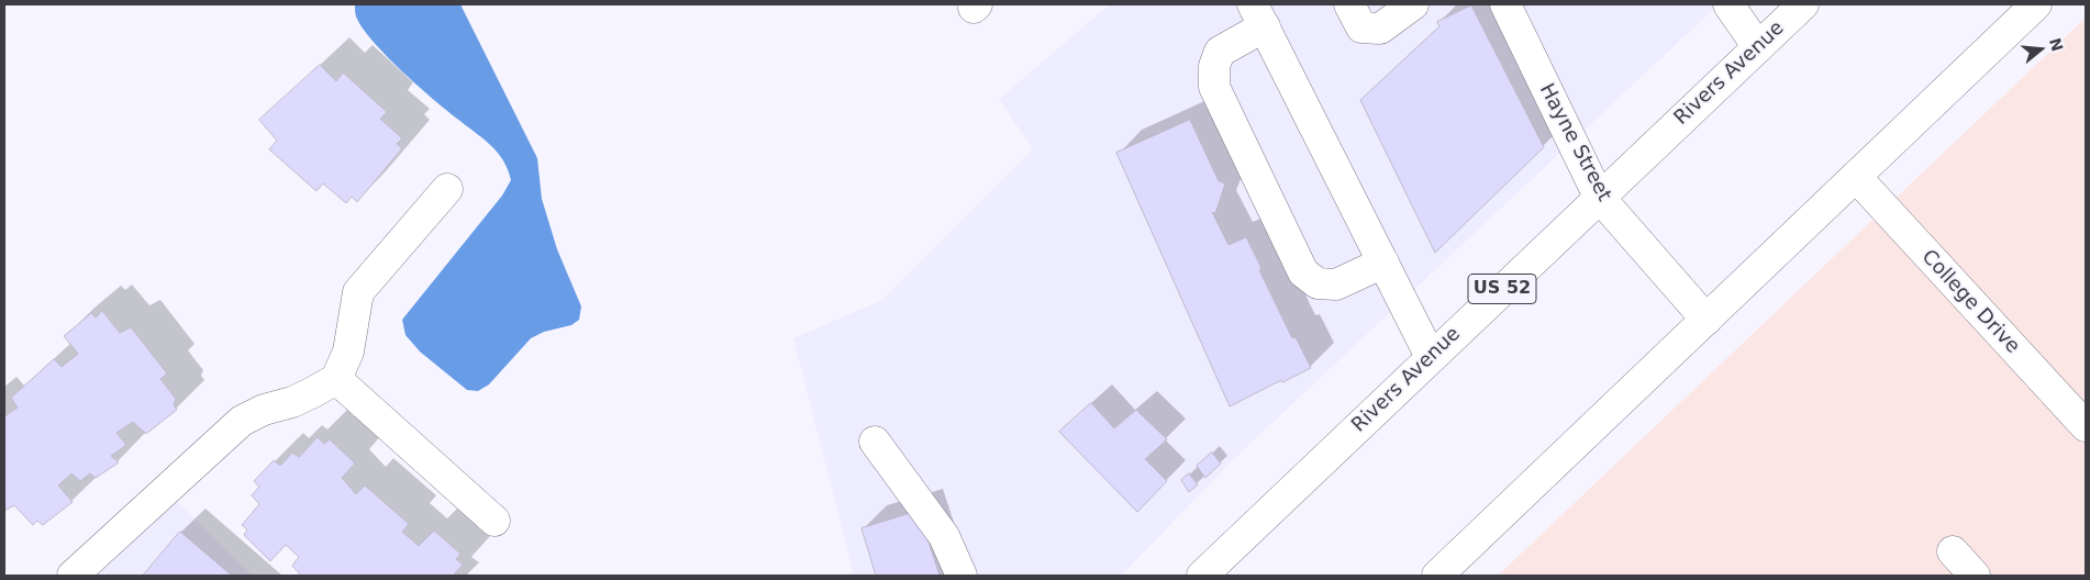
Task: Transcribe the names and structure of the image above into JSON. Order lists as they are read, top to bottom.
{
  "streets": {
    "main road": [
      "Rivers Avenue",
      "Hayne Street",
      "US 52",
      "College Drive"
    ]
  },
  "crossings": [
    ["Rivers Avenue", "Hayne Street"]
  ],
  "north": "right"
}
